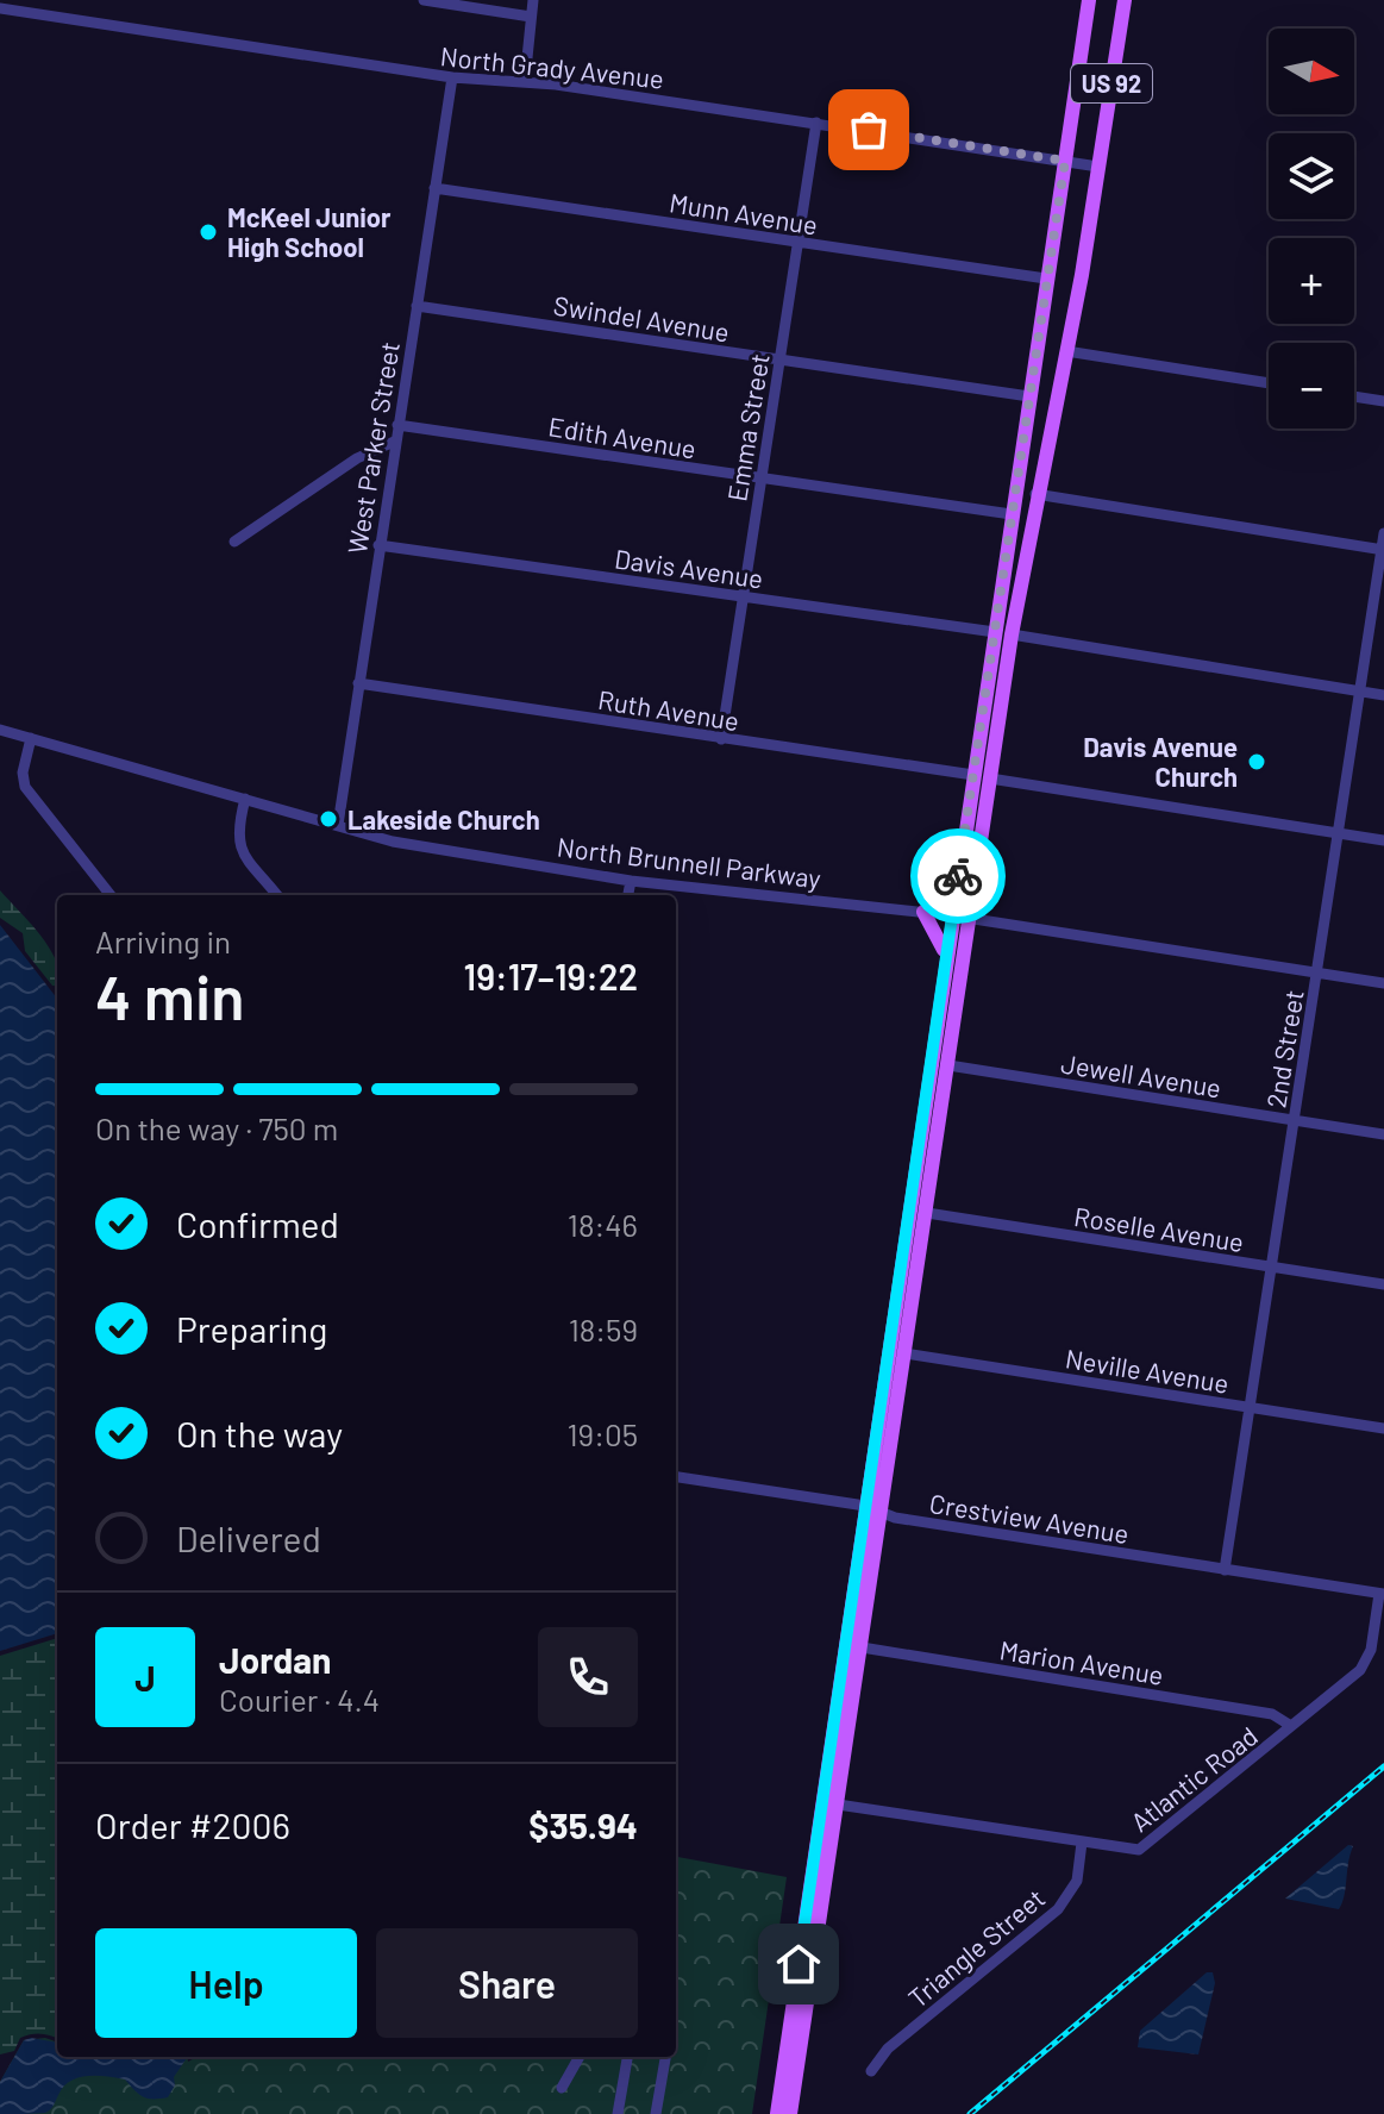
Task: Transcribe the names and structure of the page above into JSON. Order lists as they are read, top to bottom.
{
  "streets": {
    "main road": ["US 92"],
    "street": [
      "North Grady Avenue",
      "Munn Avenue",
      "Swindel Avenue",
      "Emma Street",
      "Edith Avenue",
      "West Parker Street",
      "Davis Avenue",
      "Ruth Avenue",
      "North Brunnell Parkway",
      "2nd Street",
      "Jewell Avenue",
      "Roselle Avenue",
      "Neville Avenue",
      "Crestview Avenue",
      "Marion Avenue",
      "Atlantic Road",
      "Triangle Street"
    ]
  },
  "crossings": [
    ["North Grady Avenue", "US 92"],
    ["North Grady Avenue", "Emma Street"],
    ["North Grady Avenue", "West Parker Street"],
    ["US 92", "Munn Avenue"],
    ["US 92", "Swindel Avenue"],
    ["US 92", "Edith Avenue"],
    ["US 92", "Davis Avenue"],
    ["US 92", "Ruth Avenue"],
    ["US 92", "North Brunnell Parkway"],
    ["US 92", "Jewell Avenue"],
    ["US 92", "Roselle Avenue"],
    ["US 92", "Neville Avenue"],
    ["US 92", "Crestview Avenue"],
    ["US 92", "Marion Avenue"],
    ["US 92", "Atlantic Road"],
    ["Munn Avenue", "Emma Street"],
    ["Munn Avenue", "West Parker Street"],
    ["Swindel Avenue", "Emma Street"],
    ["Swindel Avenue", "West Parker Street"],
    ["Emma Street", "Edith Avenue"],
    ["Emma Street", "Davis Avenue"],
    ["Emma Street", "Ruth Avenue"],
    ["Edith Avenue", "West Parker Street"],
    ["West Parker Street", "Davis Avenue"],
    ["West Parker Street", "Ruth Avenue"],
    ["West Parker Street", "North Brunnell Parkway"],
    ["North Brunnell Parkway", "2nd Street"],
    ["2nd Street", "Jewell Avenue"],
    ["2nd Street", "Roselle Avenue"],
    ["2nd Street", "Neville Avenue"],
    ["2nd Street", "Crestview Avenue"],
    ["Crestview Avenue", "Atlantic Road"],
    ["Marion Avenue", "Atlantic Road"],
    ["Atlantic Road", "Triangle Street"]
  ],
  "places": ["McKeel Junior High School", "Davis Avenue Church", "Lakeside Church"],
  "north": "right",
  "page": {
    "map_buttons": ["+", "−"],
    "heading": ["4 min", "Arriving in", "19:17–19:22"],
    "panel": [
      "Jordan",
      "Courier · 4.4",
      "Order #2006",
      "$35.94"
    ],
    "bar": "On the way · 750 m",
    "list": [
      ["Confirmed", "18:46"],
      ["Preparing", "18:59"],
      ["On the way", "19:05"],
      "Delivered"
    ],
    "round": "J",
    "buttons": ["Help", "Share"]
  }
}
